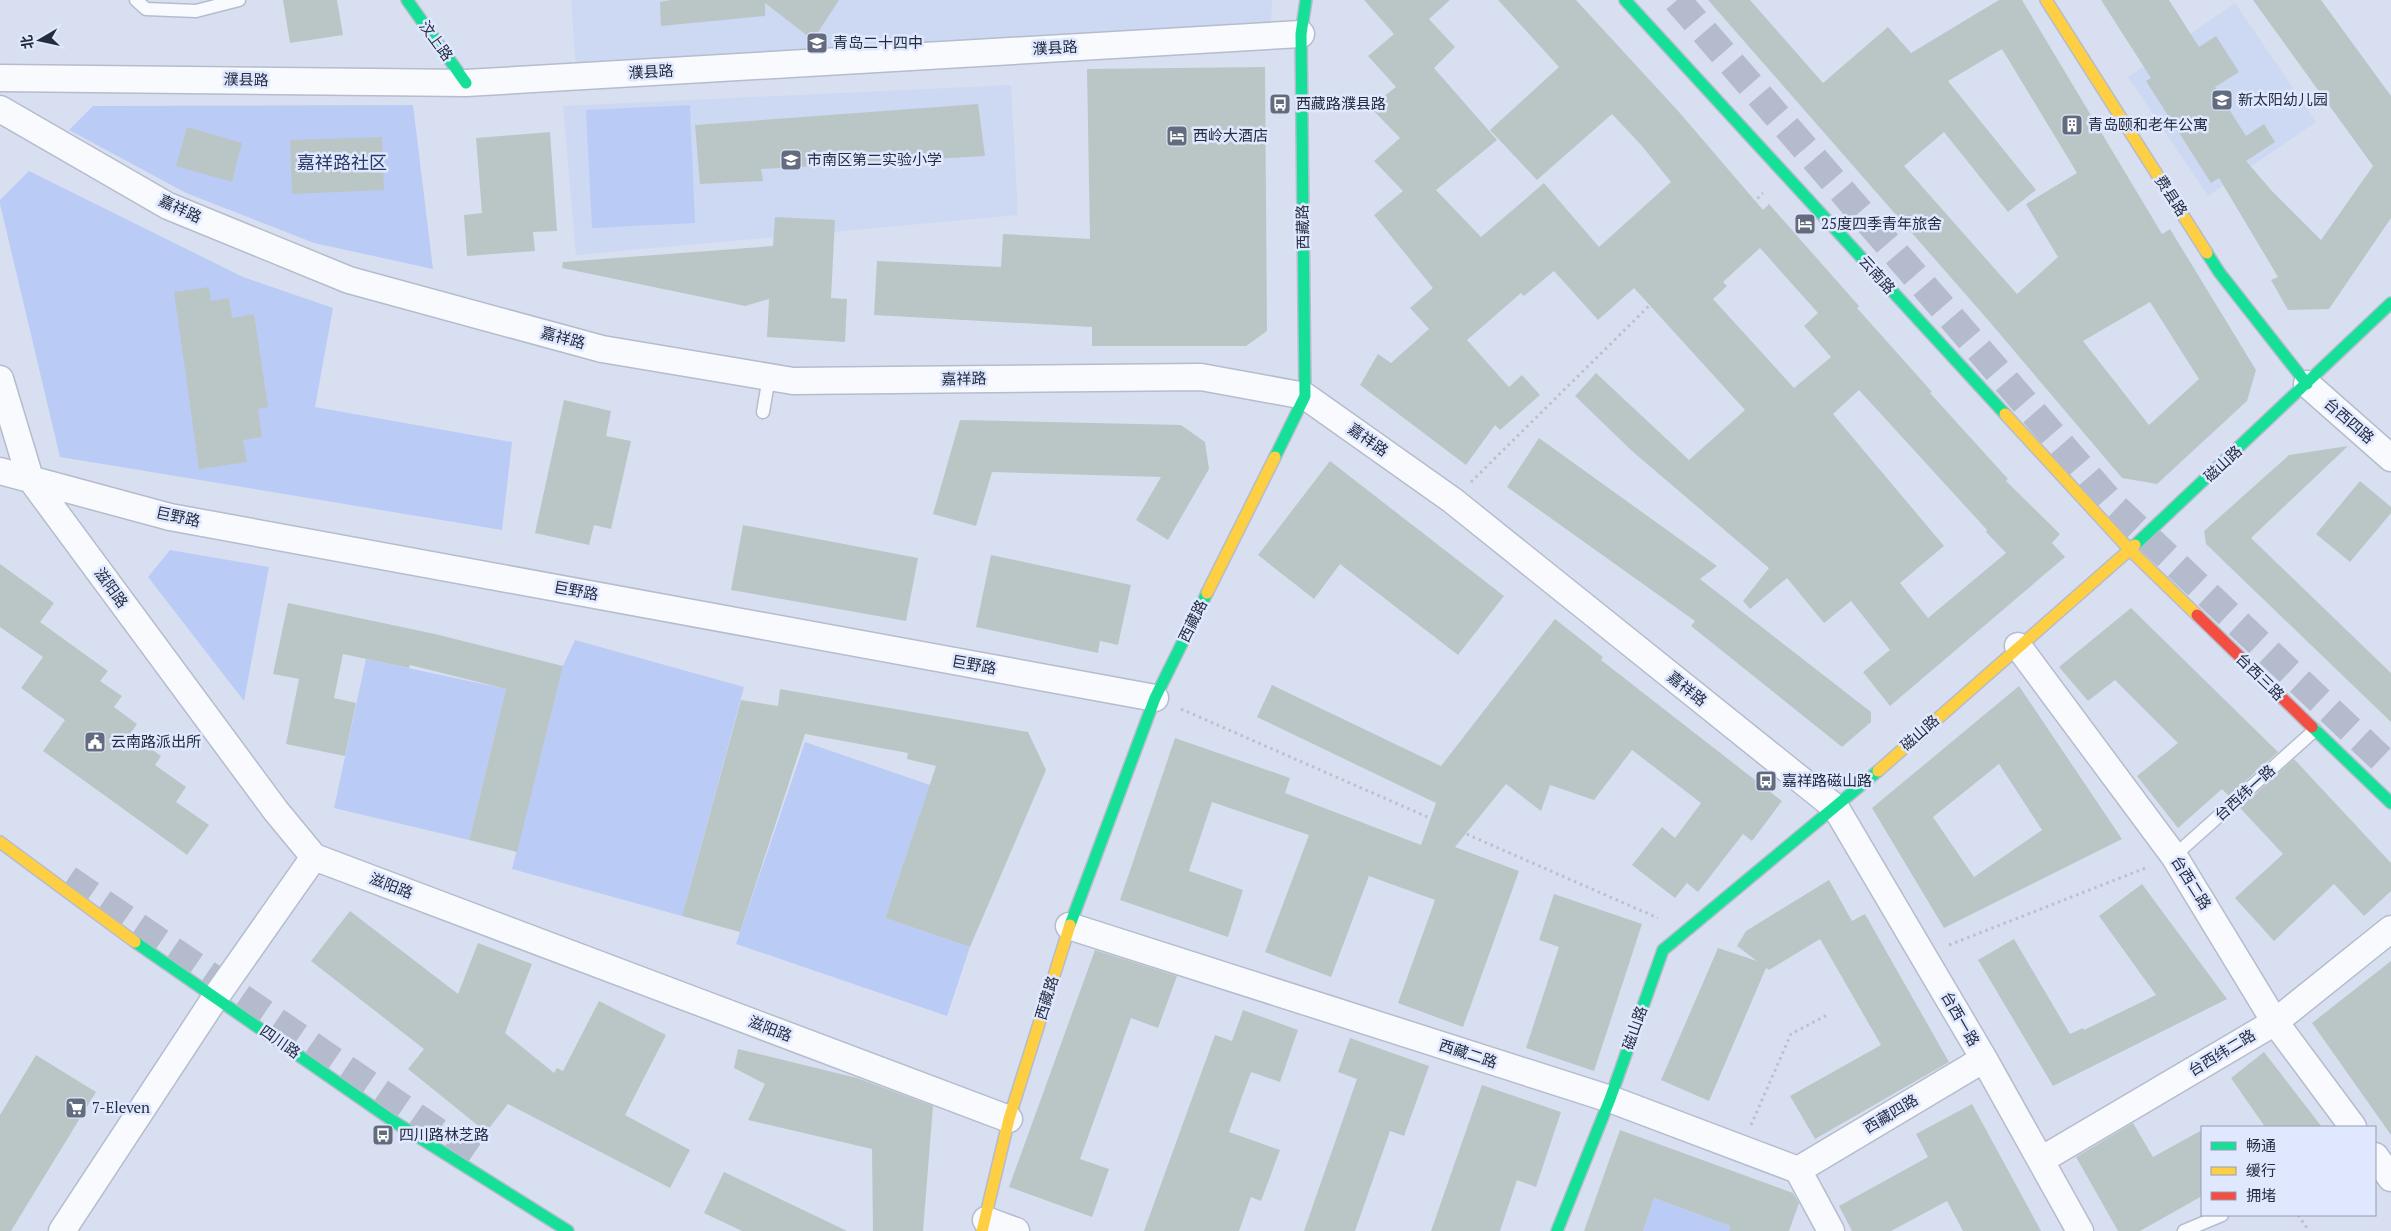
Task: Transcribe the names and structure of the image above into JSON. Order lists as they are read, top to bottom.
{
  "streets": {
    "street": [
      "汶上路",
      "濮县路",
      "费县路",
      "嘉祥路",
      "西藏路",
      "云南路",
      "台西四路",
      "磁山路",
      "巨野路",
      "滋阳路",
      "台西三路",
      "台西二路",
      "台西一路",
      "四川路",
      "台西纬二路",
      "西藏二路",
      "西藏四路"
    ],
    "lane": ["台西纬一路"]
  },
  "crossings": [
    ["汶上路", "濮县路"],
    ["濮县路", "西藏路"],
    ["费县路", "台西四路"],
    ["费县路", "磁山路"],
    ["嘉祥路", "西藏路"],
    ["嘉祥路", "磁山路"],
    ["嘉祥路", "台西一路"],
    ["西藏路", "巨野路"],
    ["西藏路", "滋阳路"],
    ["西藏路", "西藏二路"],
    ["云南路", "磁山路"],
    ["云南路", "台西三路"],
    ["台西四路", "磁山路"],
    ["磁山路", "台西三路"],
    ["磁山路", "台西二路"],
    ["磁山路", "台西一路"],
    ["磁山路", "西藏二路"],
    ["巨野路", "滋阳路"],
    ["台西三路", "台西纬一路"],
    ["台西纬一路", "台西二路"],
    ["台西二路", "台西纬二路"],
    ["台西一路", "台西纬二路"],
    ["台西一路", "西藏四路"],
    ["西藏二路", "西藏四路"]
  ],
  "districts": ["嘉祥路社区"],
  "places": {
    "school or university": ["青岛二十四中", "新太阳幼儿园", "市南区第二实验小学"],
    "bus stop": ["西藏路濮县路", "嘉祥路磁山路", "四川路林芝路"],
    "building": ["青岛颐和老年公寓"],
    "hotel": ["西岭大酒店", "25度四季青年旅舍"],
    "public building": ["云南路派出所"],
    "supermarket": ["7-Eleven"]
  },
  "legend": ["畅通", "缓行", "拥堵"],
  "north": "left"
}
